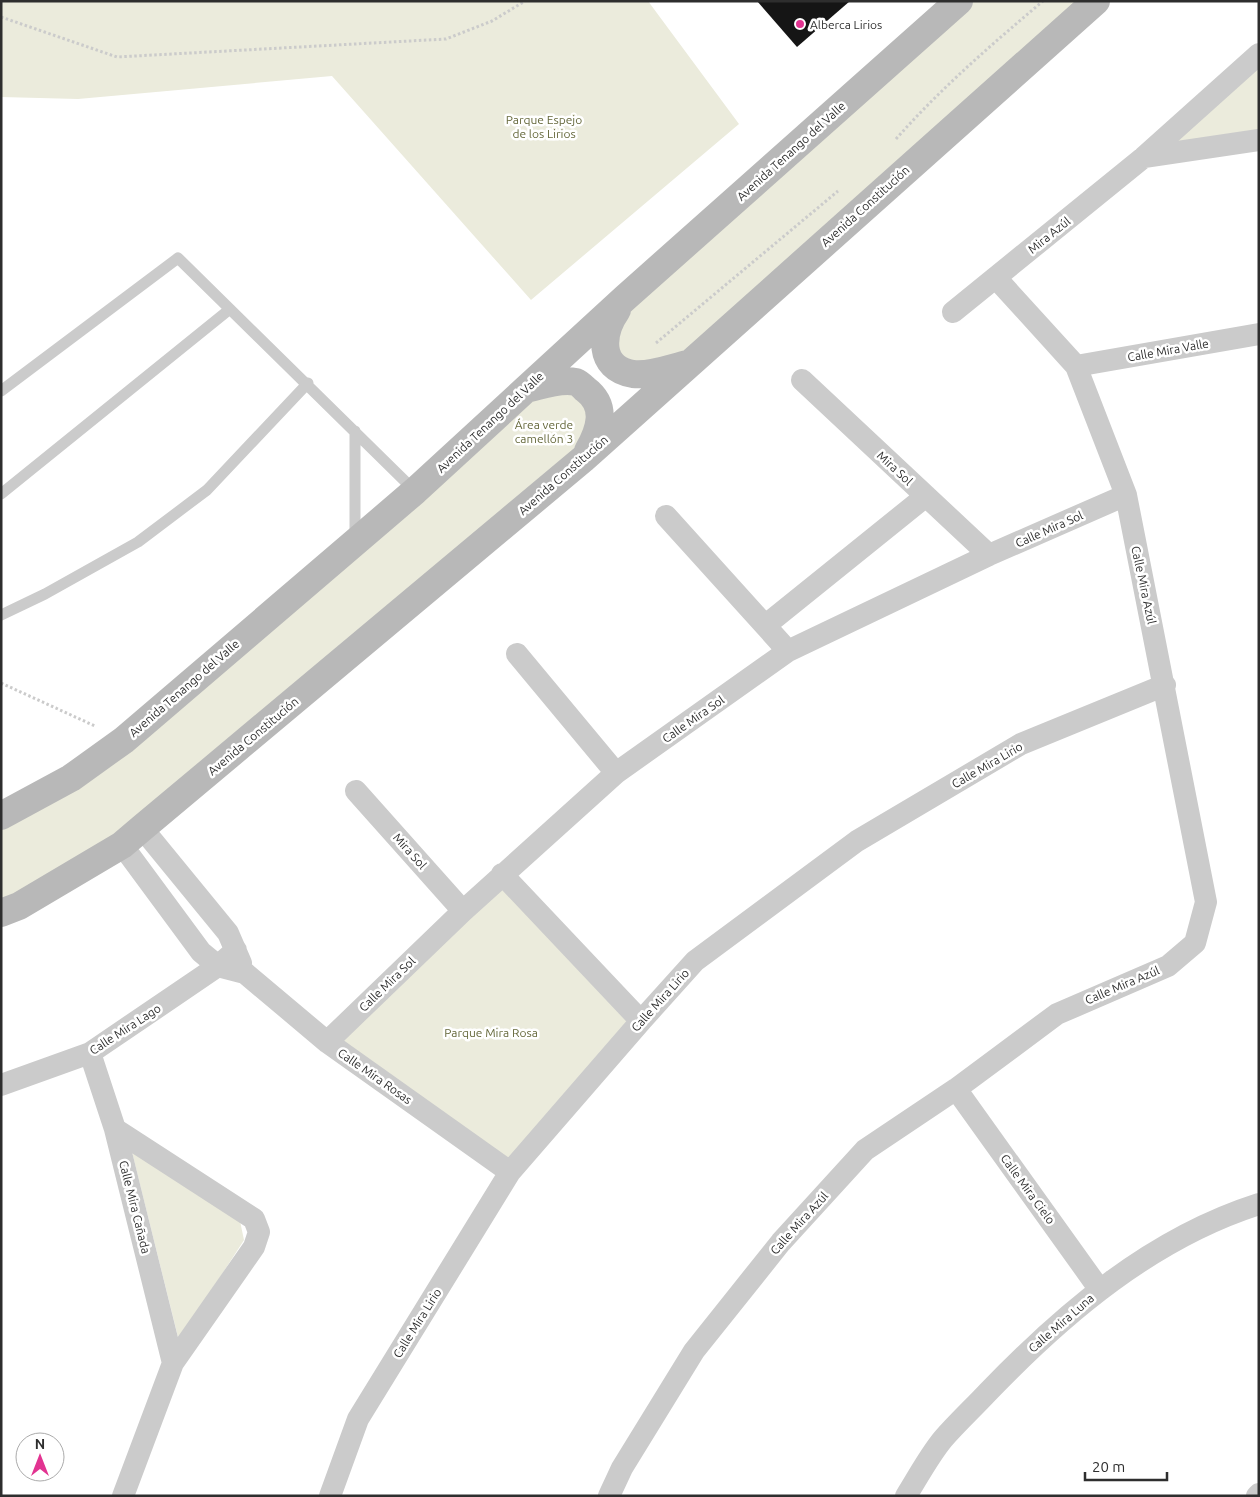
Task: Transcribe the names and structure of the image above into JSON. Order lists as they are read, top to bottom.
{
  "streets": {
    "main road": ["Avenida Tenango del Valle", "Avenida Constitución"],
    "street": [
      "Mira Azúl",
      "Calle Mira Valle",
      "Mira Sol",
      "Calle Mira Sol",
      "Calle Mira Azúl",
      "Calle Mira Lirio",
      "Calle Mira Lago",
      "Calle Mira Rosas",
      "Calle Mira Cielo",
      "Calle Mira Cañada",
      "Calle Mira Luna"
    ]
  },
  "crossings": [
    ["Avenida Constitución", "Calle Mira Rosas"],
    ["Mira Azúl", "Calle Mira Azúl"],
    ["Calle Mira Valle", "Calle Mira Azúl"],
    ["Mira Sol", "Calle Mira Sol"],
    ["Calle Mira Sol", "Calle Mira Azúl"],
    ["Calle Mira Sol", "Calle Mira Rosas"],
    ["Calle Mira Azúl", "Calle Mira Lirio"],
    ["Calle Mira Azúl", "Calle Mira Cielo"],
    ["Calle Mira Lirio", "Calle Mira Rosas"],
    ["Calle Mira Lago", "Calle Mira Rosas"],
    ["Calle Mira Lago", "Calle Mira Cañada"],
    ["Calle Mira Cielo", "Calle Mira Luna"]
  ],
  "parks": ["Parque Espejo de los Lirios", "Área verde camellón 3", "Parque Mira Rosa"],
  "places": ["Alberca Lirios"],
  "scale_bar": "20 m",
  "north": "top"
}
